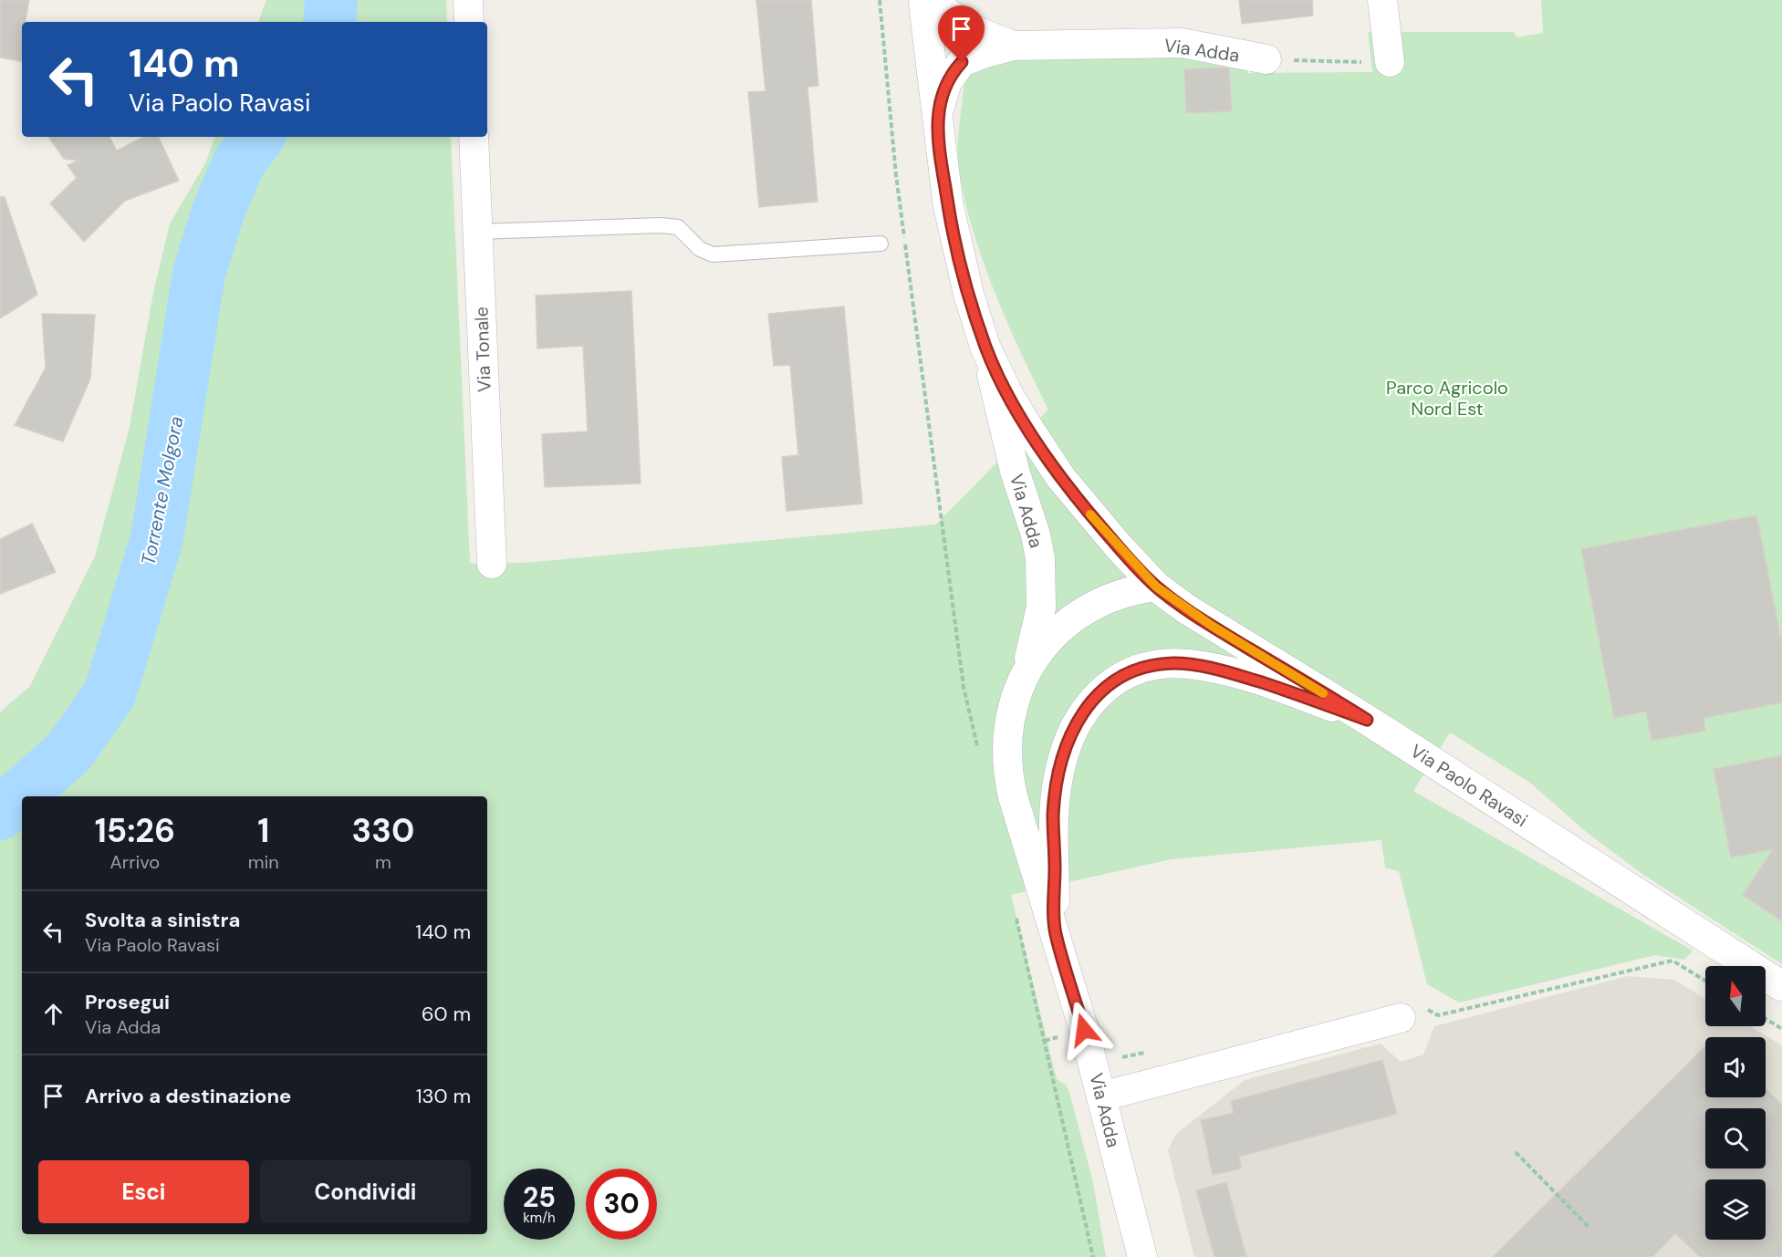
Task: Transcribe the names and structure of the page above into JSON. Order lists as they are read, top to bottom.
{
  "streets": {
    "street": ["Via Adda", "Via Tonale", "Via Paolo Ravasi"]
  },
  "crossings": [
    ["Via Adda", "Via Paolo Ravasi"]
  ],
  "water": ["Torrente Molgora"],
  "parks": ["Parco Agricolo Nord Est"],
  "north": "top",
  "page": {
    "turn": ["140 m", "Via Paolo Ravasi"],
    "eta": [
      "15:26",
      "Arrivo",
      "1",
      "min",
      "330",
      "m"
    ],
    "list": [
      {
        "name": "Svolta a sinistra",
        "note": "Via Paolo Ravasi",
        "value": "140 m"
      },
      {
        "name": "Prosegui",
        "note": "Via Adda",
        "value": "60 m"
      },
      {
        "name": "Arrivo a destinazione",
        "value": "130 m"
      }
    ],
    "buttons": ["Esci", "Condividi"],
    "speed": "25 km/h",
    "limit": "30"
  }
}
